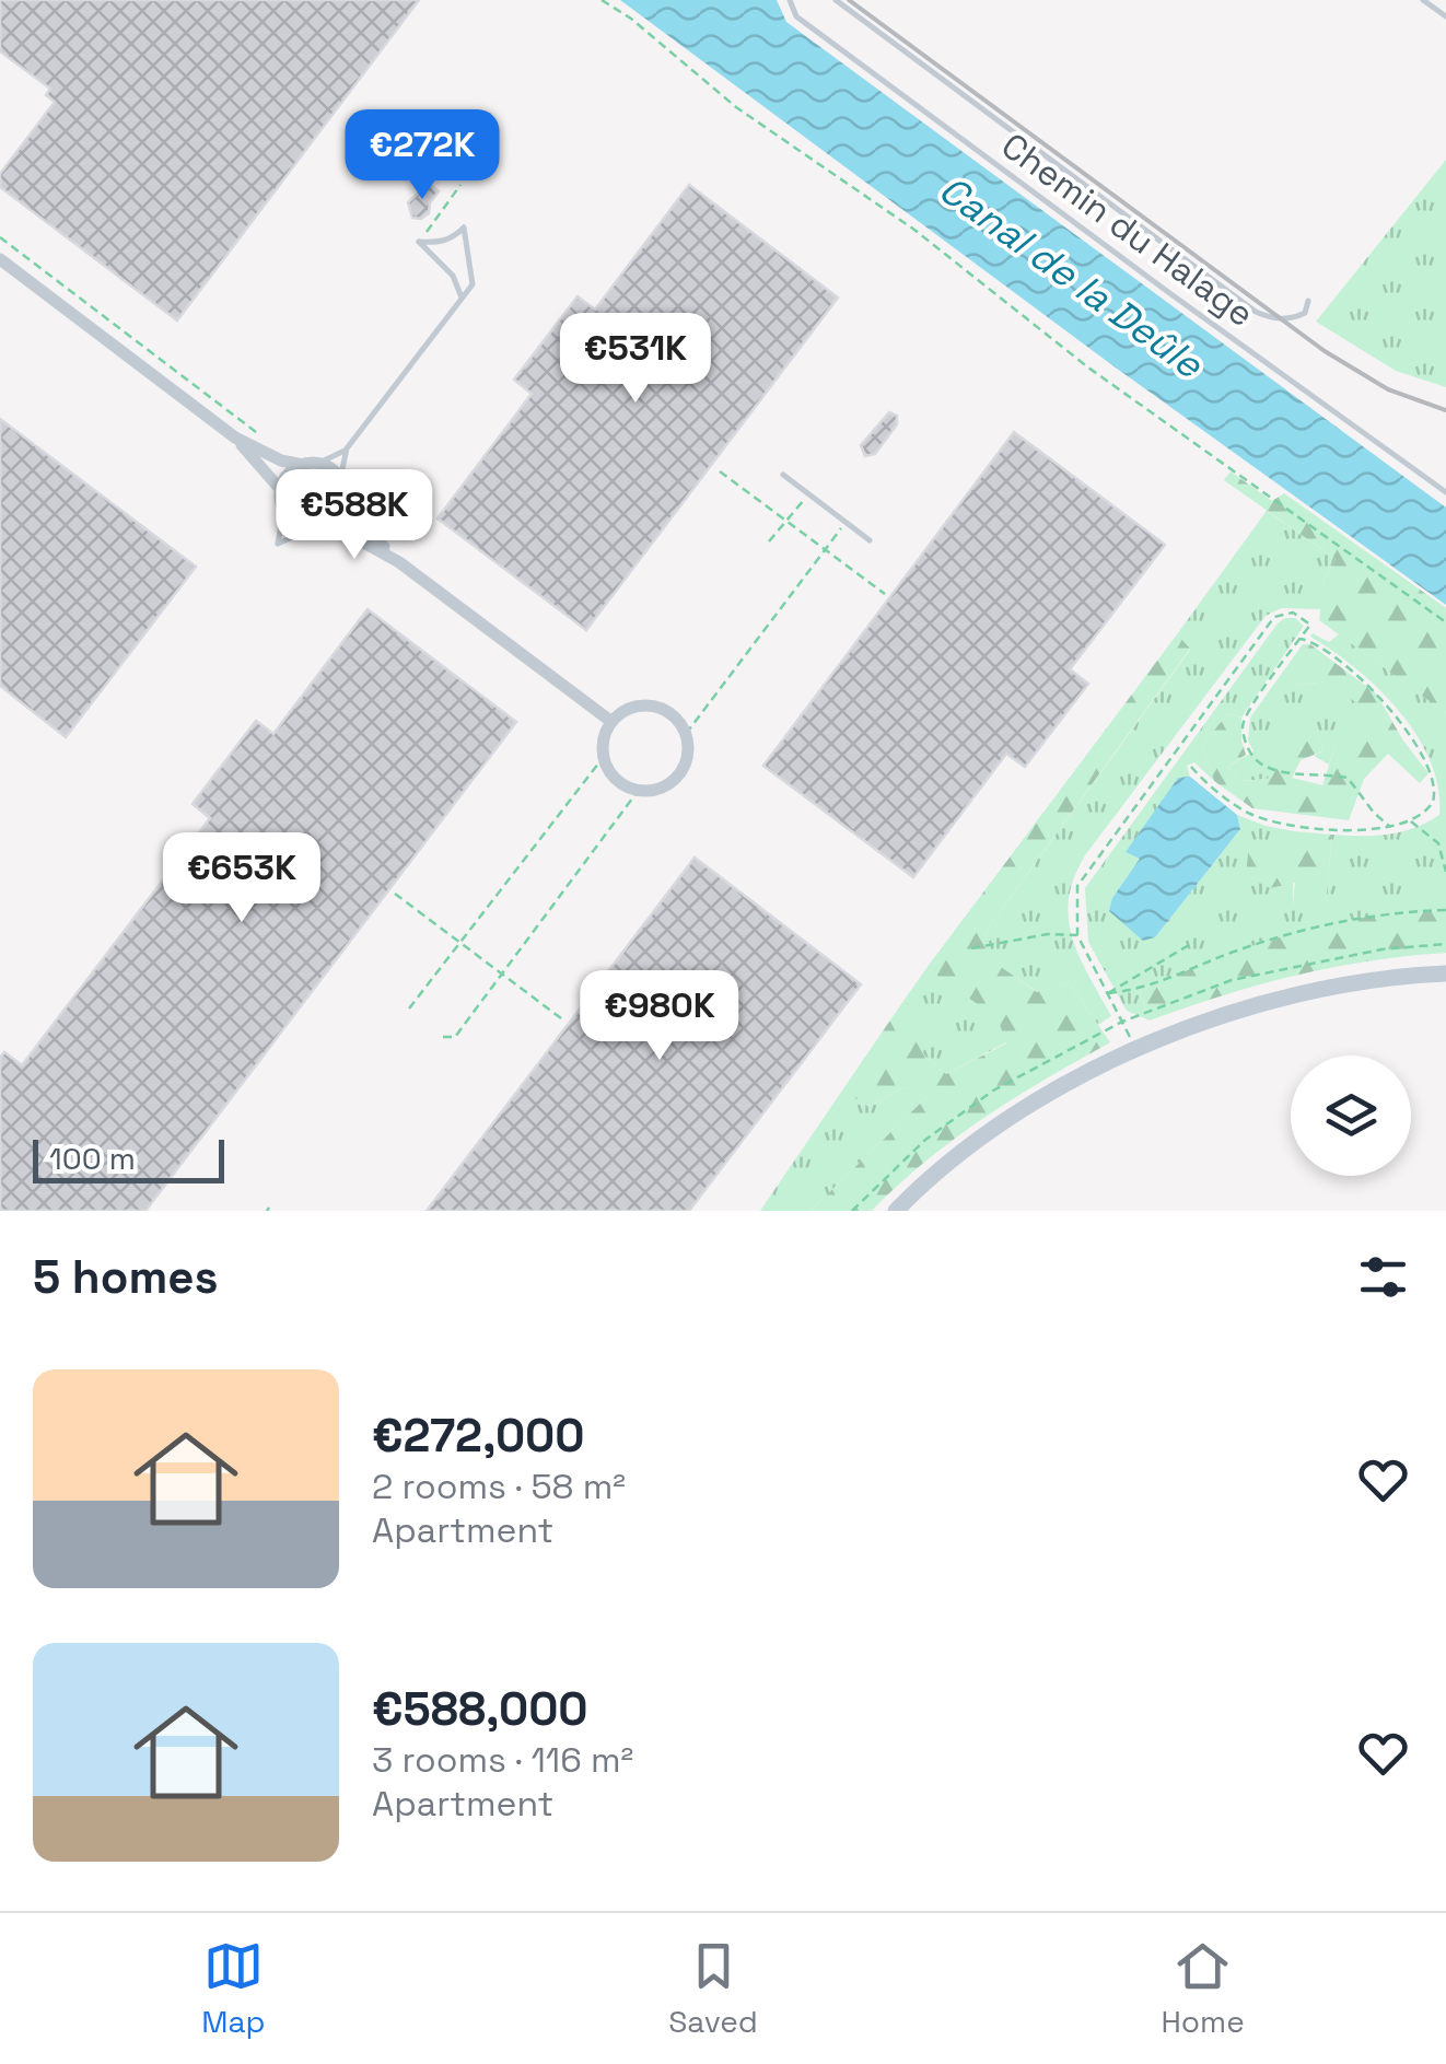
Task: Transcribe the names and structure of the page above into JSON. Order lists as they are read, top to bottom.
{
  "streets": {
    "lane": ["Chemin du Halage"]
  },
  "water": ["Canal de la Deûle"],
  "scale_bar": "100 m",
  "page": {
    "price": [
      "€272K",
      "€531K",
      "€588K",
      "€653K",
      "€980K"
    ],
    "scale": "100 m",
    "heading": "5 homes",
    "list": [
      {
        "name": "€272,000",
        "note": "2 rooms · 58 m² · Apartment"
      },
      {
        "name": "€588,000",
        "note": "3 rooms · 116 m² · Apartment"
      }
    ],
    "tabs": ["Map", "Saved", "Home"]
  }
}
